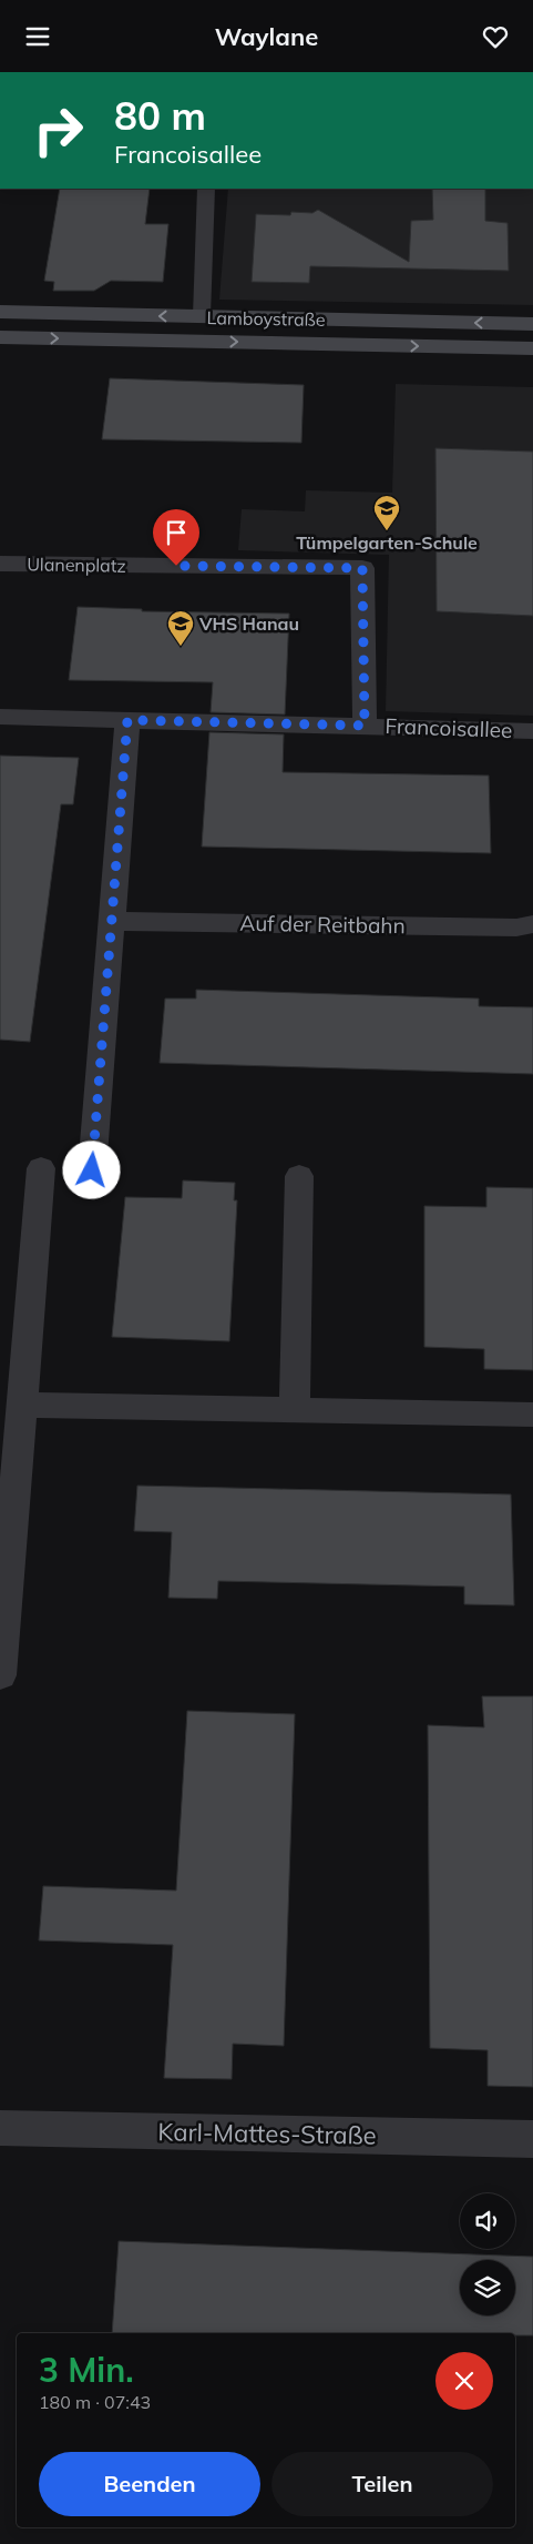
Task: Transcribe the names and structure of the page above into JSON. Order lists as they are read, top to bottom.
{
  "streets": {
    "main road": ["Lamboystraße"],
    "street": [
      "Ulanenplatz",
      "Francoisallee",
      "Auf der Reitbahn",
      "Karl-Mattes-Straße"
    ]
  },
  "crossings": [
    ["Ulanenplatz", "Francoisallee"]
  ],
  "places": {
    "school or university": ["Tümpelgarten-Schule", "VHS Hanau"]
  },
  "page": {
    "header": "Waylane",
    "turn": ["80 m", "Francoisallee"],
    "heading": ["3 Min.", "180 m · 07:43"],
    "buttons": ["Beenden", "Teilen"]
  }
}
